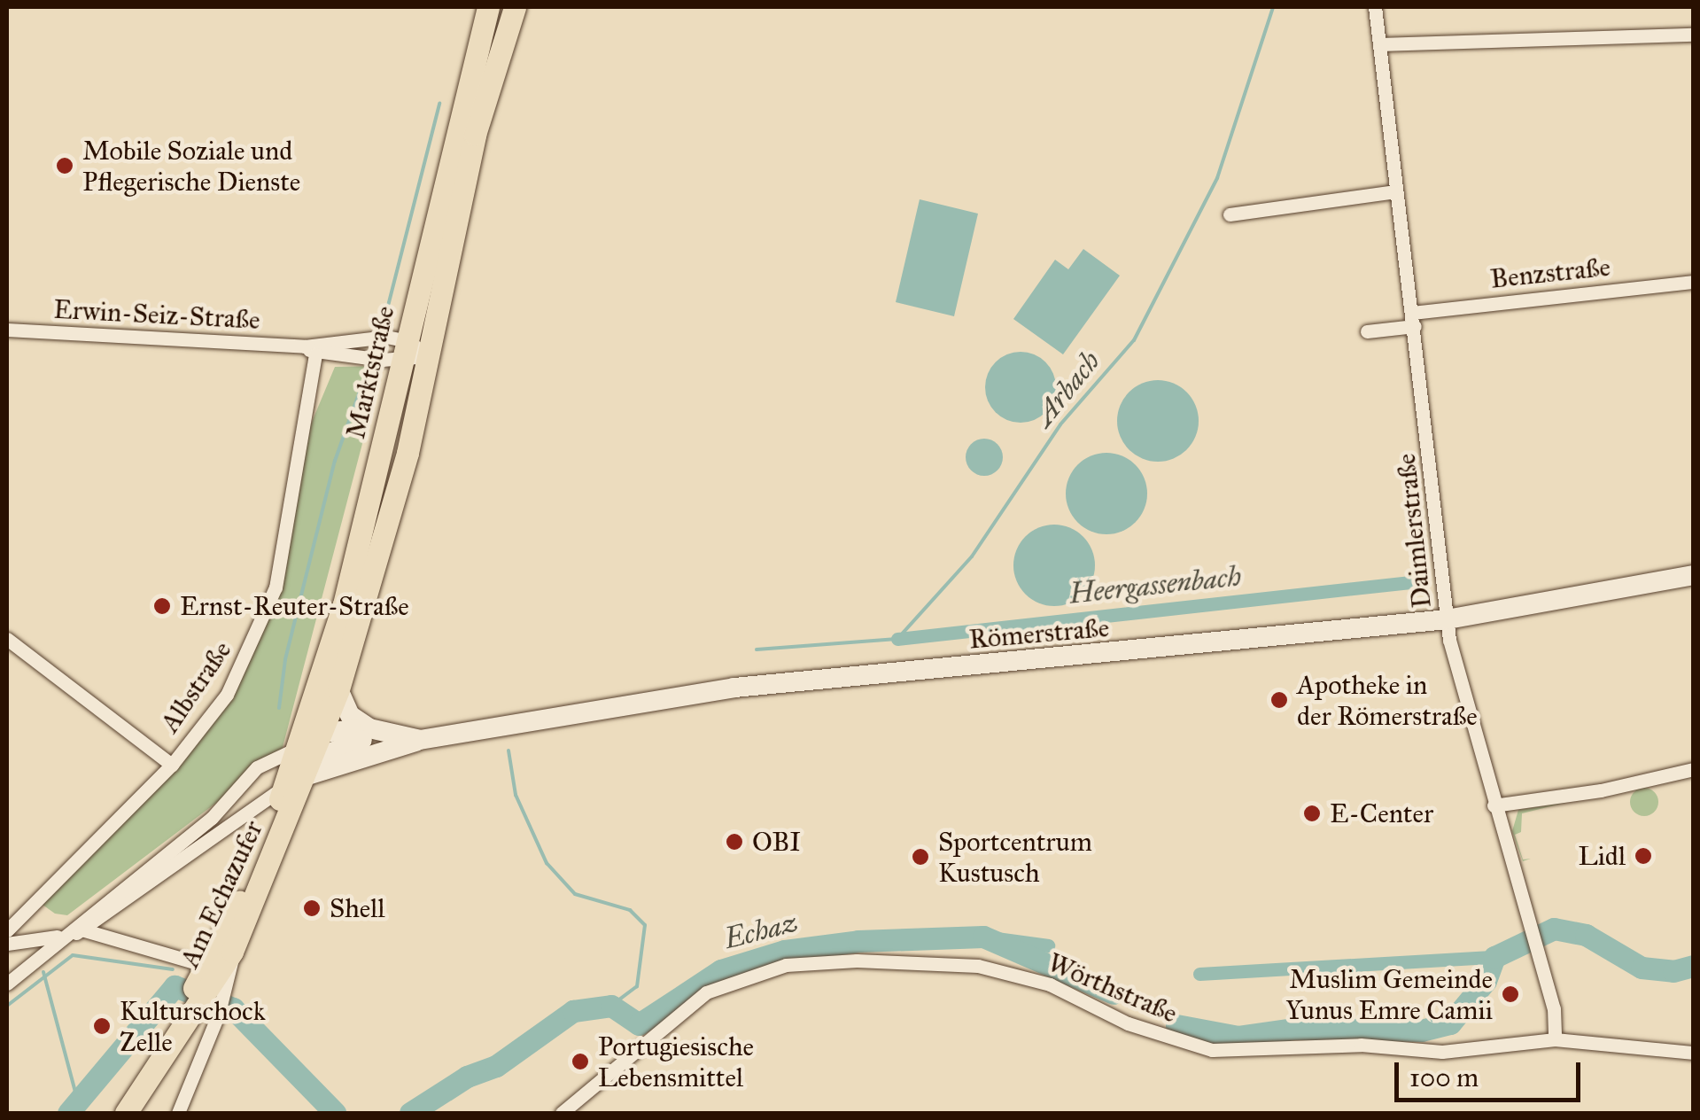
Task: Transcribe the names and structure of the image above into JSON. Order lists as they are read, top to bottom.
{
  "streets": {
    "main road": ["Marktstraße", "Römerstraße", "Am Echazufer"],
    "street": [
      "Benzstraße",
      "Erwin-Seiz-Straße",
      "Daimlerstraße",
      "Albstraße",
      "Wörthstraße"
    ]
  },
  "crossings": [
    ["Benzstraße", "Daimlerstraße"],
    ["Erwin-Seiz-Straße", "Marktstraße"],
    ["Erwin-Seiz-Straße", "Albstraße"],
    ["Marktstraße", "Römerstraße"],
    ["Marktstraße", "Am Echazufer"],
    ["Daimlerstraße", "Römerstraße"],
    ["Daimlerstraße", "Wörthstraße"],
    ["Römerstraße", "Am Echazufer"]
  ],
  "water": ["Arbach", "Heergassenbach", "Echaz"],
  "places": [
    "Mobile Soziale und Pflegerische Dienste",
    "Ernst-Reuter-Straße",
    "Apotheke in der Römerstraße",
    "E-Center",
    "OBI",
    "Lidl",
    "Sportcentrum Kustusch",
    "Shell",
    "Muslim Gemeinde Yunus Emre Camii",
    "Kulturschock Zelle",
    "Portugiesische Lebensmittel"
  ],
  "scale_bar": "100 m"
}
